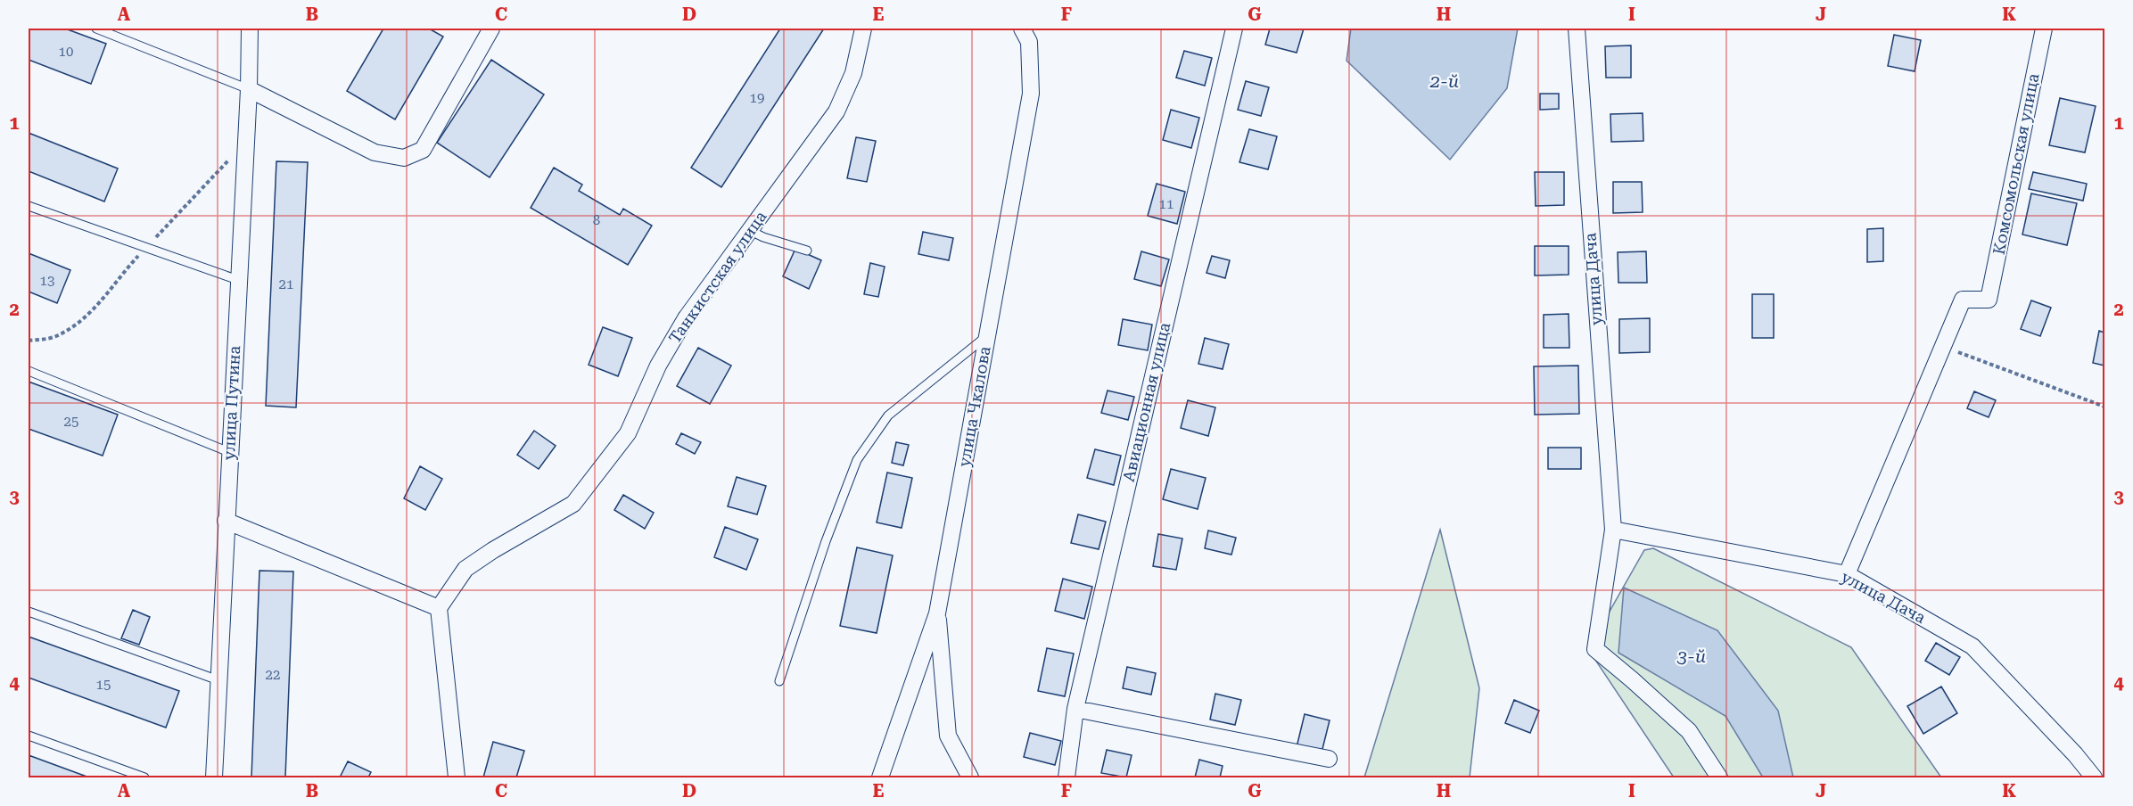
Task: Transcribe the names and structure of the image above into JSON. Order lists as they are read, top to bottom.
{
  "streets": {
    "street": [
      "Комсомольская улица",
      "Танкистская улица",
      "улица Дача",
      "Авиационная улица",
      "улица Путина",
      "улица Чкалова"
    ]
  },
  "water": ["2-й", "3-й"],
  "house_numbers": [
    "10",
    "19",
    "11",
    "8",
    "13",
    "21",
    "25",
    "22",
    "15"
  ],
  "grid": {
    "columns": [
      "A",
      "B",
      "C",
      "D",
      "E",
      "F",
      "G",
      "H",
      "I",
      "J",
      "K"
    ],
    "rows": [
      "1",
      "2",
      "3",
      "4"
    ]
  }
}
